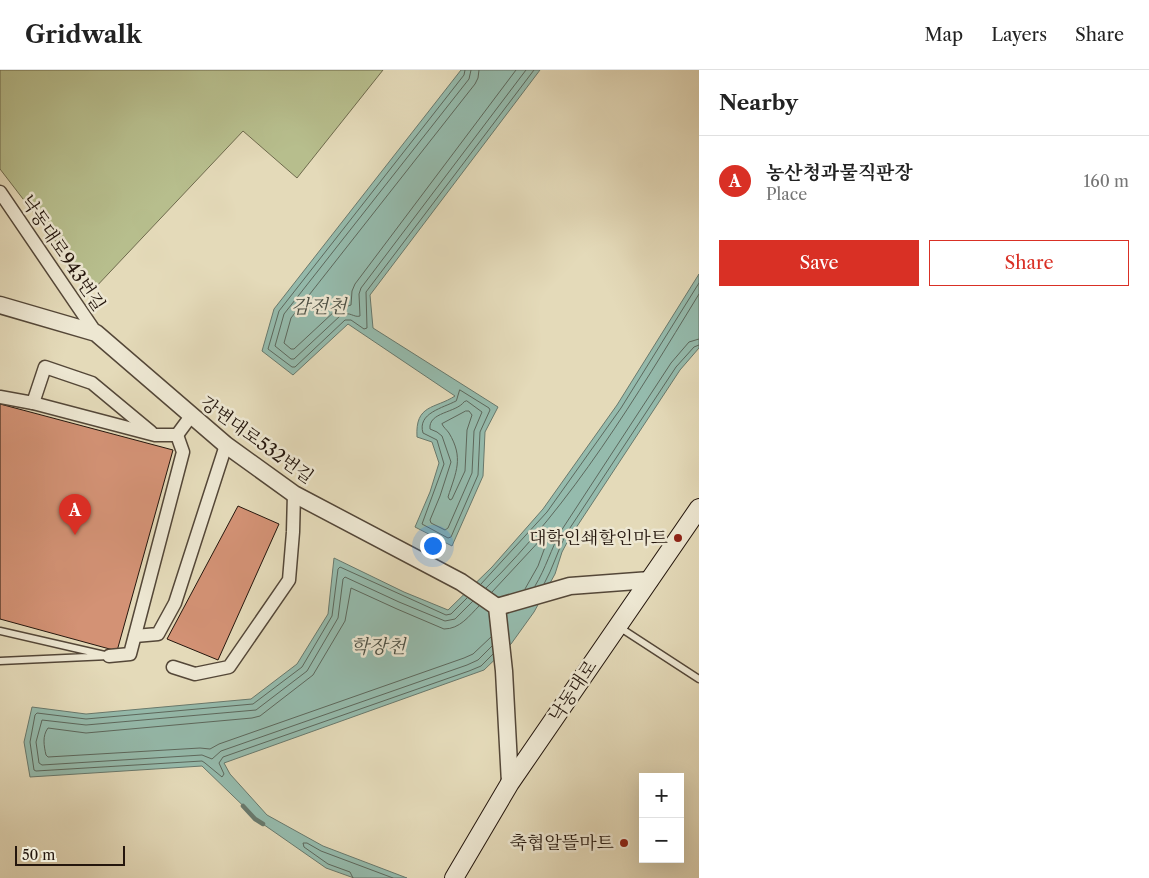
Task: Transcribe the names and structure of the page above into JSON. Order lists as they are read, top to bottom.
{
  "streets": {
    "main road": ["낙동대로"],
    "street": ["낙동대로943번길", "강변대로532번길"]
  },
  "crossings": [
    ["낙동대로943번길", "강변대로532번길"]
  ],
  "water": ["감전천", "학장천"],
  "places": ["대학인쇄할인마트", "축협알뜰마트"],
  "scale_bar": "50 m",
  "page": {
    "header": "Gridwalk",
    "nav": ["Map", "Layers", "Share"],
    "heading": "Nearby",
    "list": [
      {
        "mark": "A",
        "name": "농산청과물직판장",
        "note": "Place",
        "value": "160 m"
      }
    ],
    "buttons": ["Save", "Share"],
    "pins": "A",
    "map_buttons": ["+", "−"],
    "scale": "50 m"
  }
}
